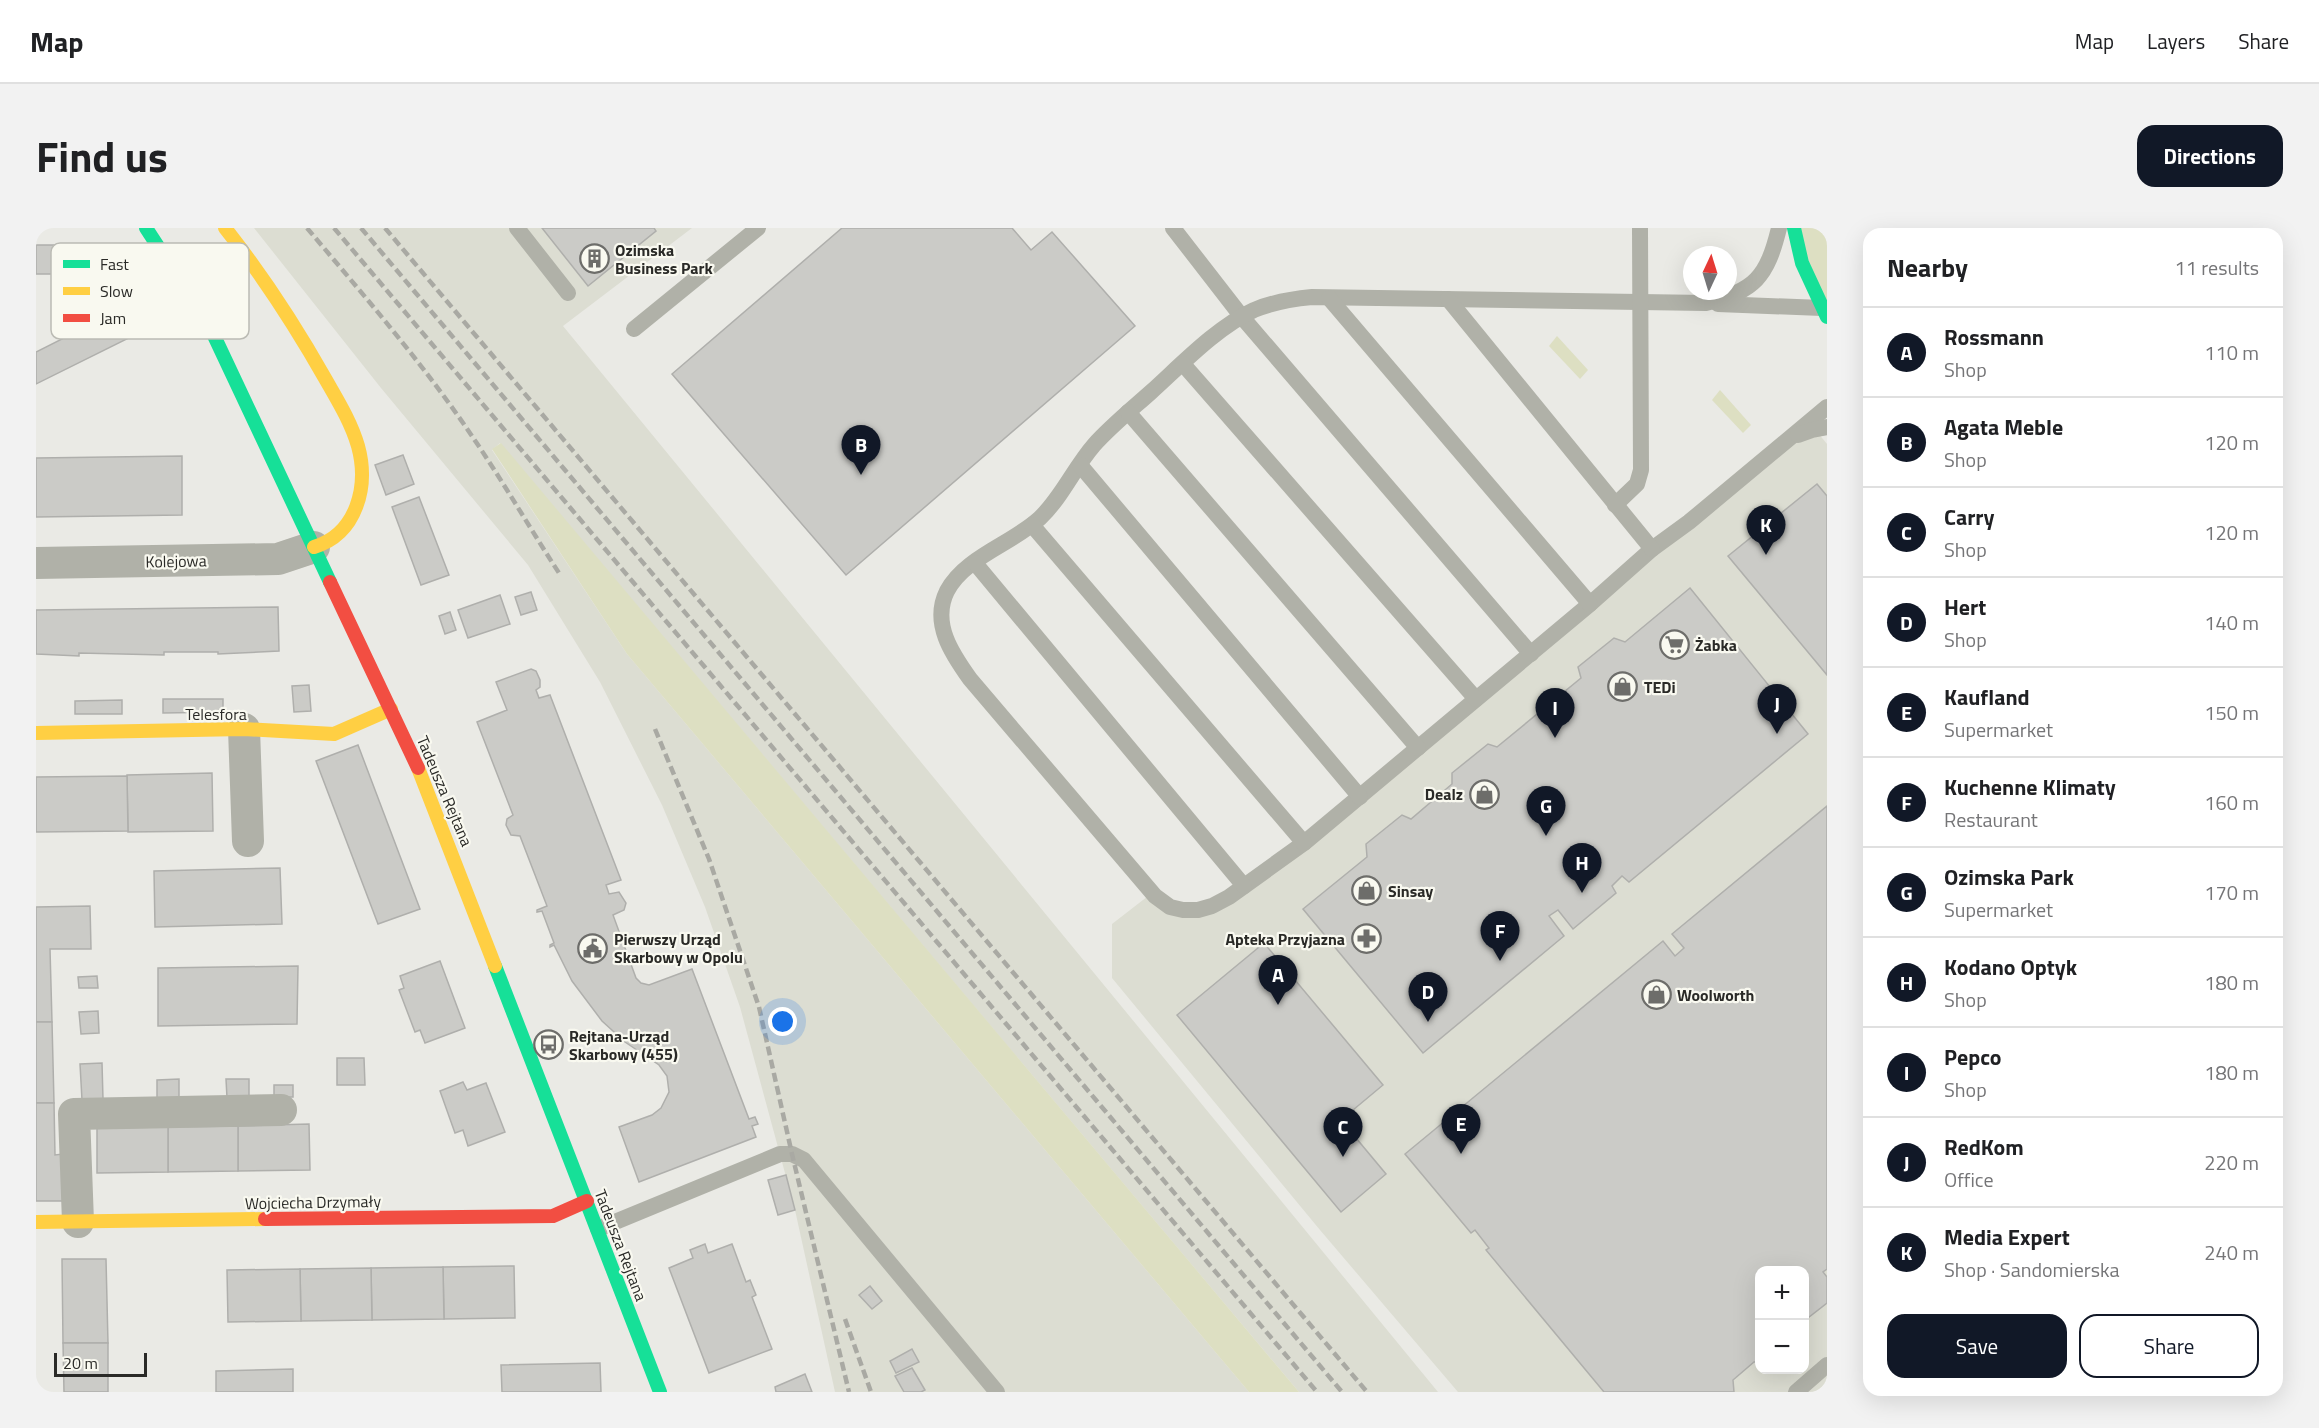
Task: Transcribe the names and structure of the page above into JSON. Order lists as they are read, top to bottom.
{
  "streets": {
    "street": [
      "Kolejowa",
      "Telesfora",
      "Tadeusza Rejtana",
      "Wojciecha Drzymały"
    ]
  },
  "crossings": [
    ["Kolejowa", "Tadeusza Rejtana"],
    ["Telesfora", "Tadeusza Rejtana"],
    ["Tadeusza Rejtana", "Wojciecha Drzymały"]
  ],
  "places": {
    "building": ["Ozimska Business Park"],
    "supermarket": ["Żabka"],
    "shop": [
      "TEDi",
      "Dealz",
      "Sinsay",
      "Woolworth"
    ],
    "pharmacy": ["Apteka Przyjazna"],
    "public building": ["Pierwszy Urząd Skarbowy w Opolu"],
    "bus stop": ["Rejtana-Urząd Skarbowy (455)"]
  },
  "legend": ["Fast", "Slow", "Jam"],
  "scale_bar": "20 m",
  "north": "top",
  "page": {
    "header": "Map",
    "nav": ["Map", "Layers", "Share"],
    "title": "Find us",
    "buttons": [
      "Directions",
      ["Save", "Share"]
    ],
    "heading": ["Nearby", "11 results"],
    "list": [
      {
        "mark": "A",
        "name": "Rossmann",
        "note": "Shop",
        "value": "110 m"
      },
      {
        "mark": "B",
        "name": "Agata Meble",
        "note": "Shop",
        "value": "120 m"
      },
      {
        "mark": "C",
        "name": "Carry",
        "note": "Shop",
        "value": "120 m"
      },
      {
        "mark": "D",
        "name": "Hert",
        "note": "Shop",
        "value": "140 m"
      },
      {
        "mark": "E",
        "name": "Kaufland",
        "note": "Supermarket",
        "value": "150 m"
      },
      {
        "mark": "F",
        "name": "Kuchenne Klimaty",
        "note": "Restaurant",
        "value": "160 m"
      },
      {
        "mark": "G",
        "name": "Ozimska Park",
        "note": "Supermarket",
        "value": "170 m"
      },
      {
        "mark": "H",
        "name": "Kodano Optyk",
        "note": "Shop",
        "value": "180 m"
      },
      {
        "mark": "I",
        "name": "Pepco",
        "note": "Shop",
        "value": "180 m"
      },
      {
        "mark": "J",
        "name": "RedKom",
        "note": "Office",
        "value": "220 m"
      },
      {
        "mark": "K",
        "name": "Media Expert",
        "note": "Shop · Sandomierska",
        "value": "240 m"
      }
    ],
    "pins": [
      "B",
      "K",
      "J",
      "I",
      "G",
      "H",
      "F",
      "A",
      "D",
      "E",
      "C"
    ],
    "map_buttons": ["+", "−"],
    "scale": "20 m"
  }
}
